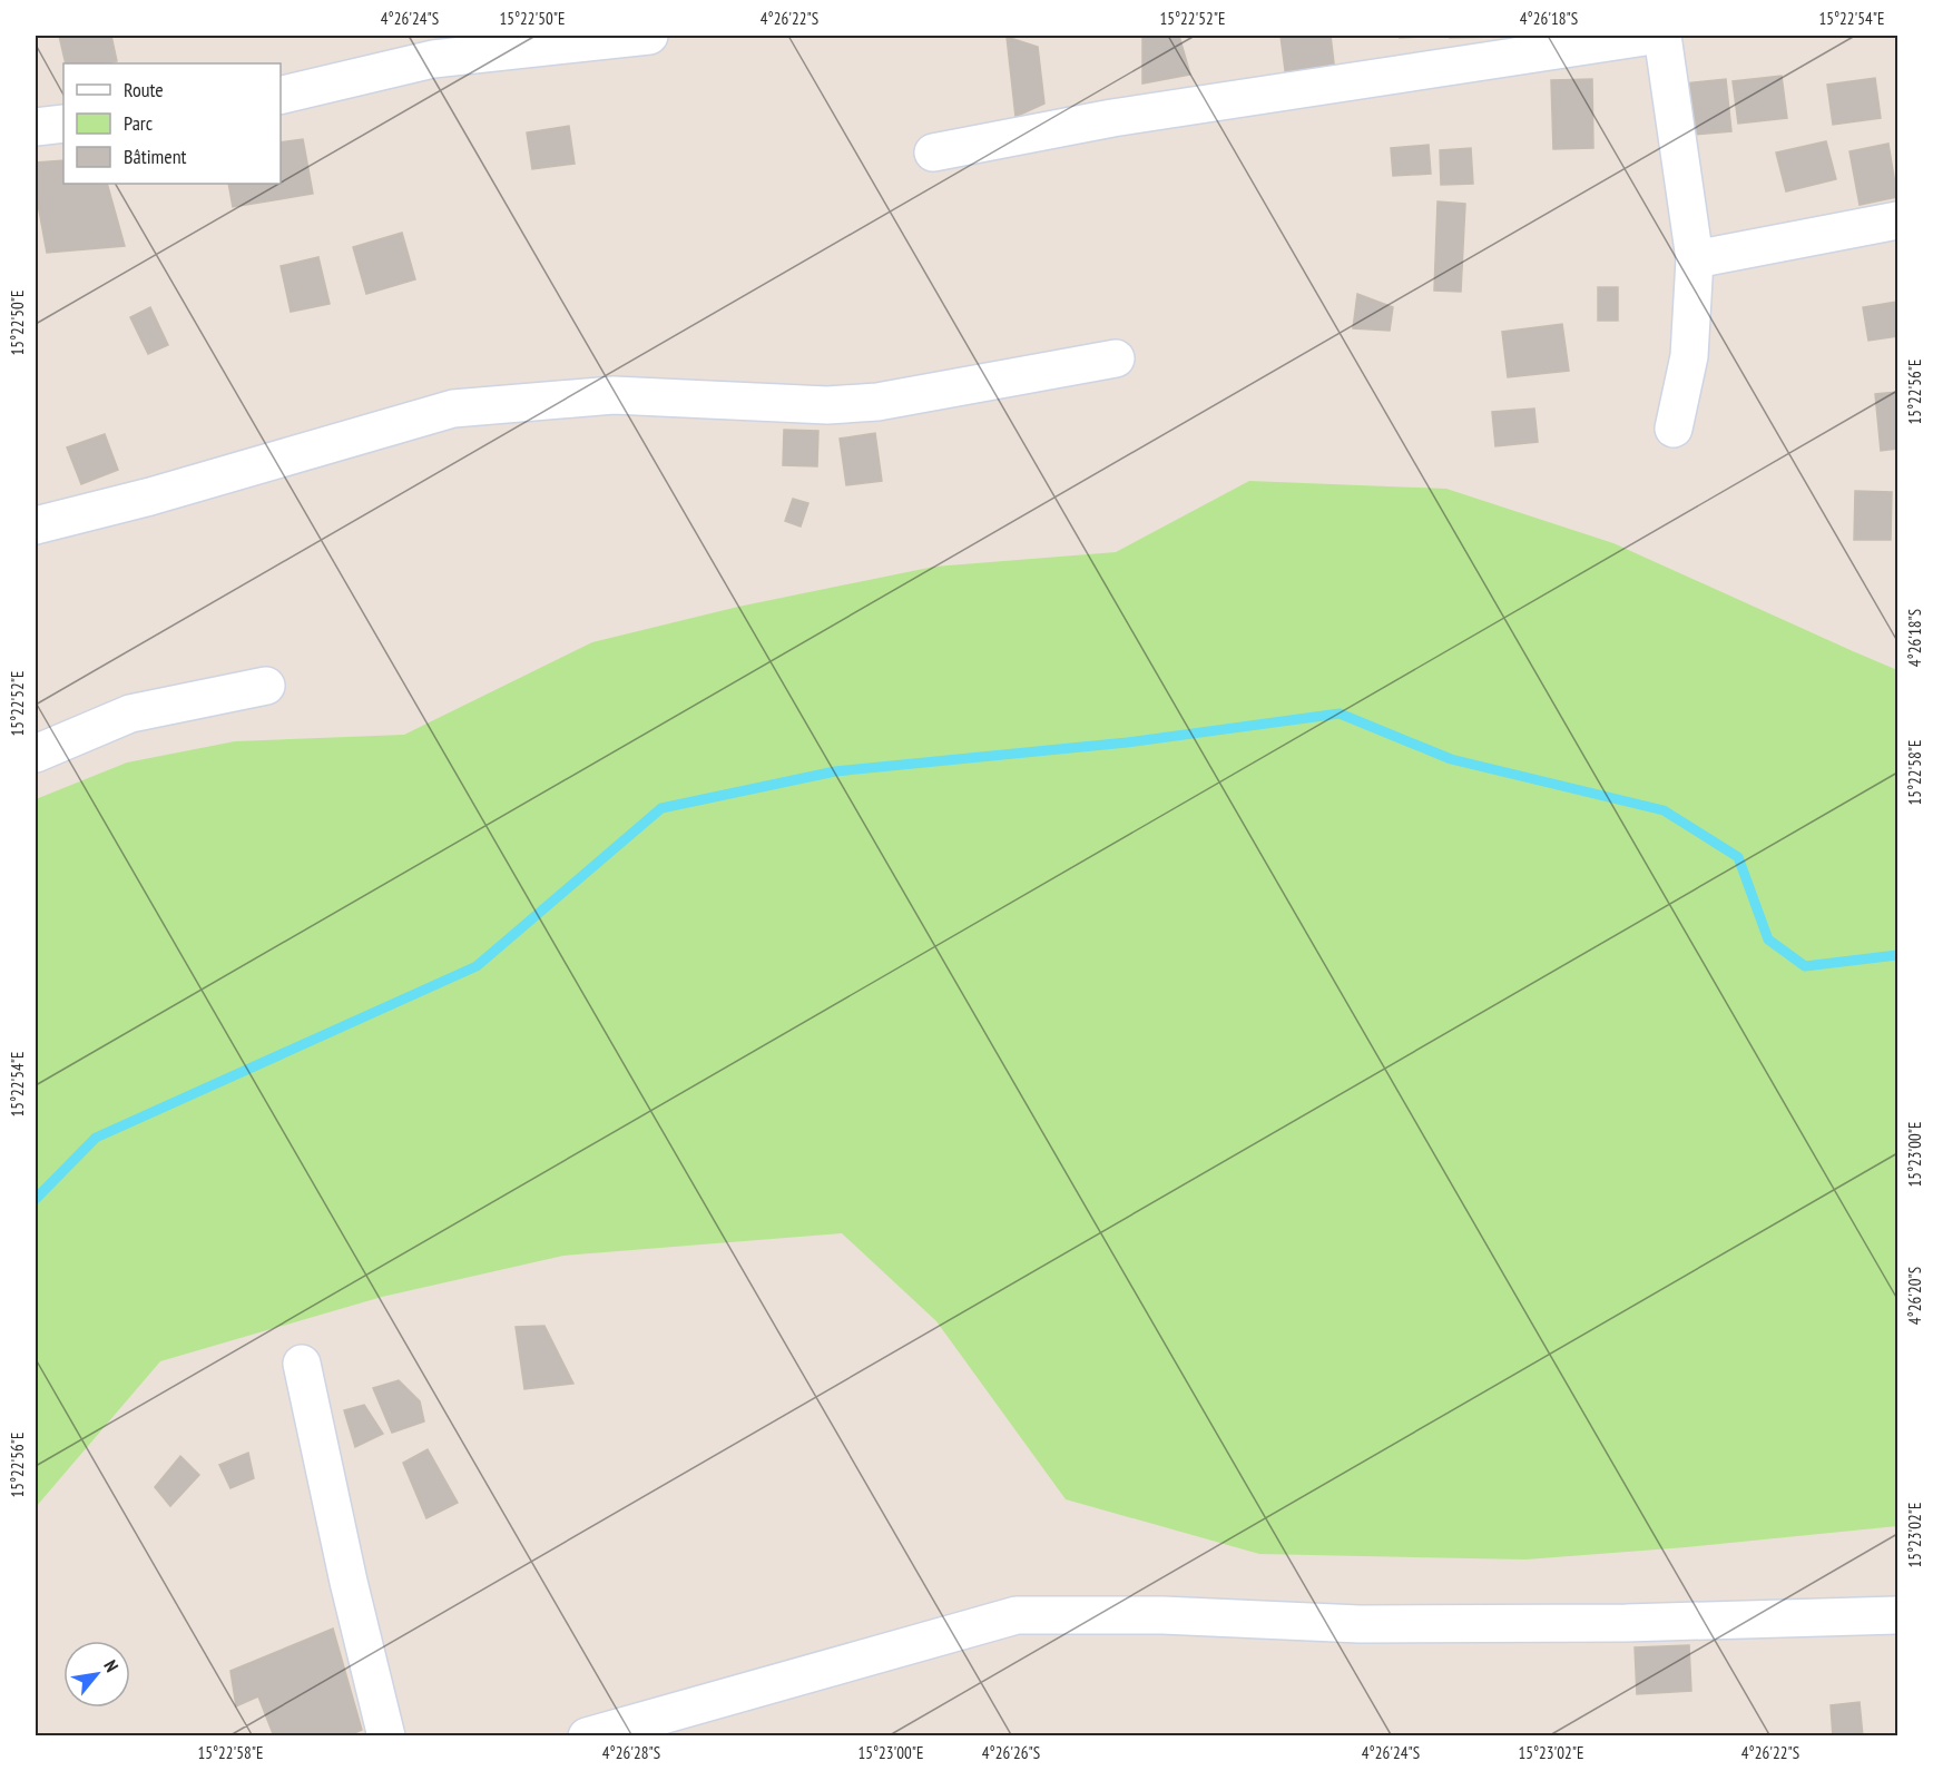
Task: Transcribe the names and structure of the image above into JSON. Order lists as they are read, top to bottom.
{
  "legend": ["Route", "Parc", "Bâtiment"],
  "north": "top right",
  "coordinates": [
    "4°26'24\"S",
    "15°22'50\"E",
    "4°26'22\"S",
    "15°22'52\"E",
    "4°26'18\"S",
    "15°22'54\"E",
    "15°22'56\"E",
    "15°22'58\"E",
    "15°23'00\"E",
    "4°26'20\"S",
    "15°23'02\"E",
    "4°26'28\"S",
    "4°26'26\"S"
  ]
}
